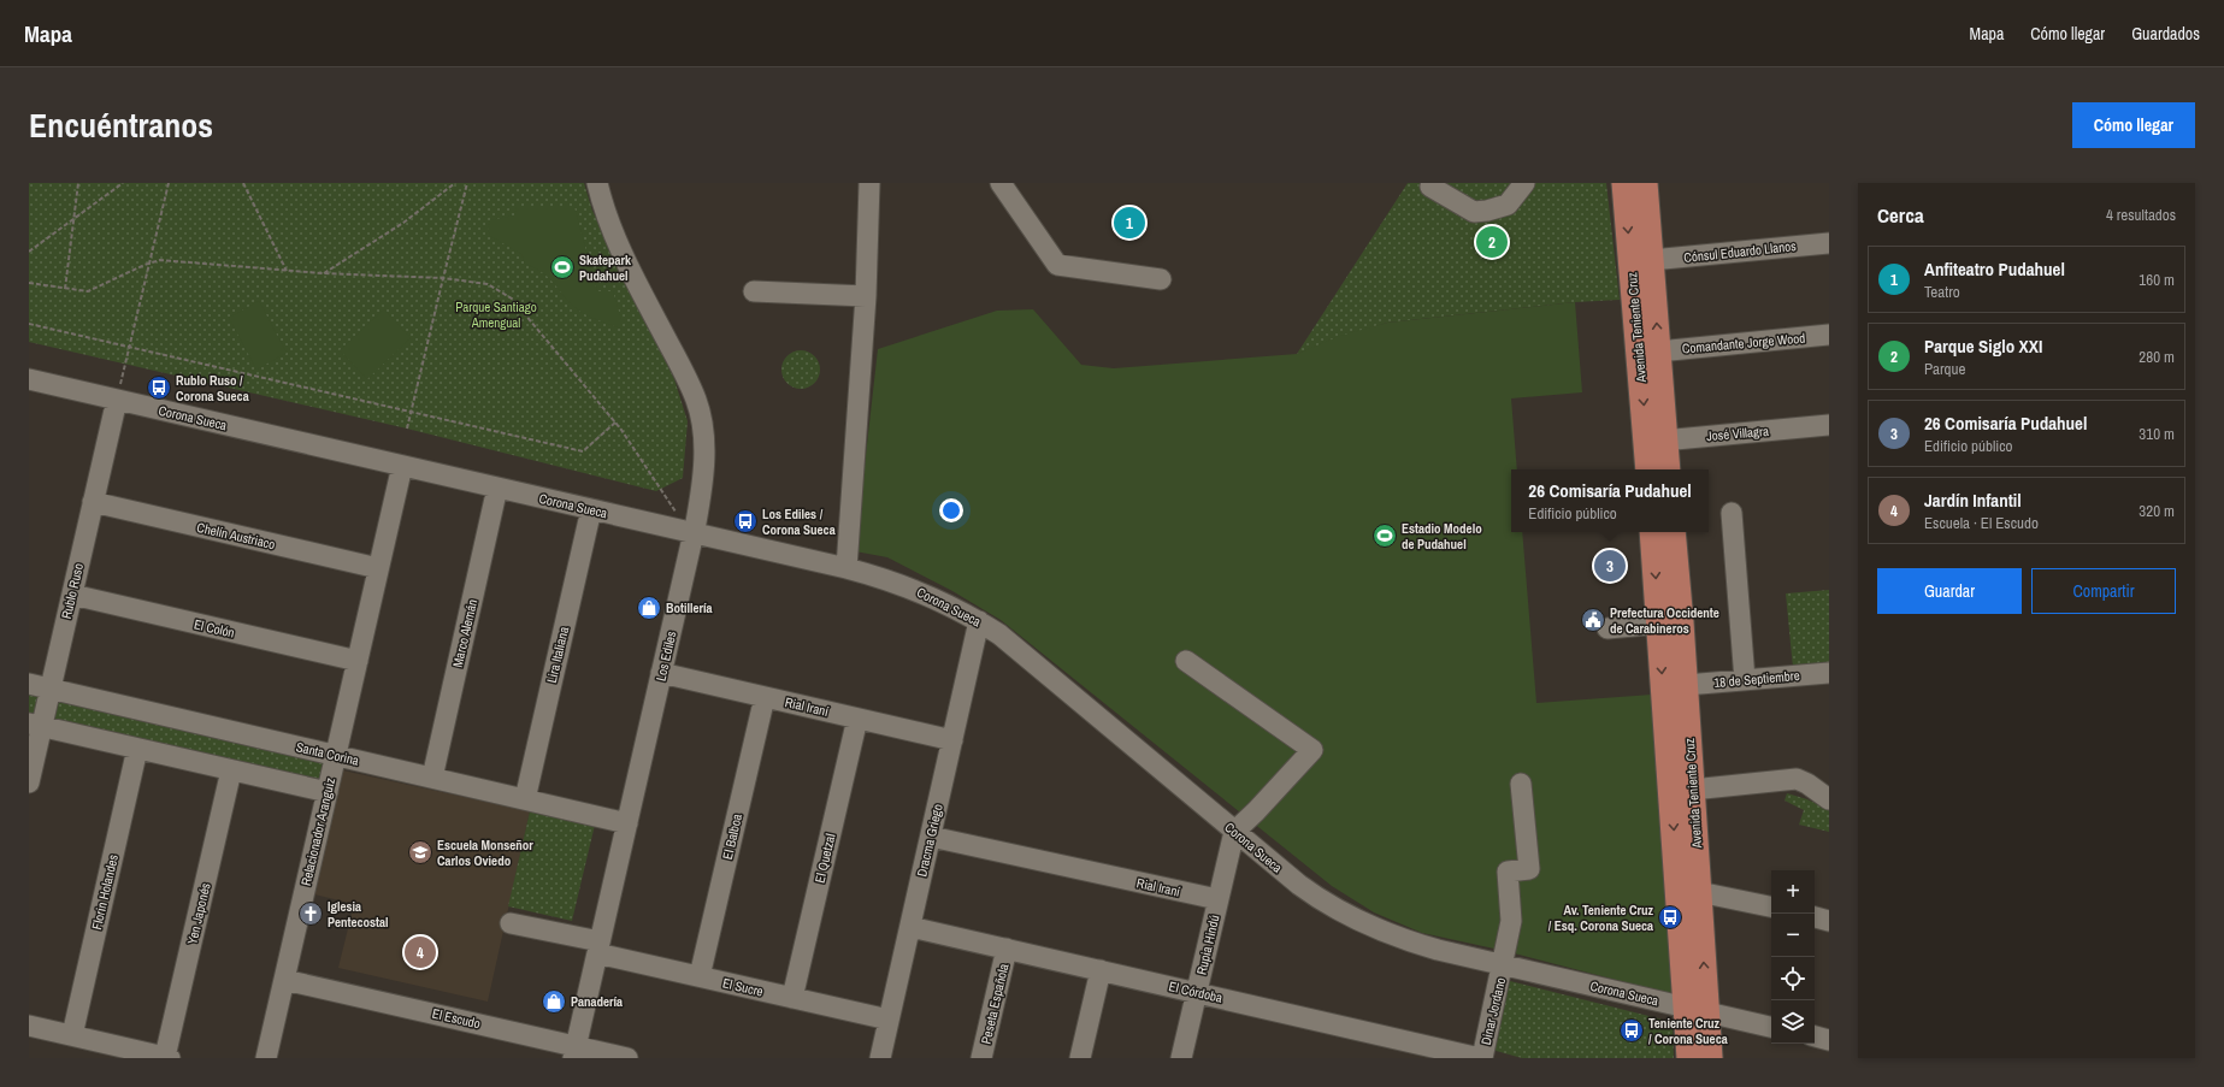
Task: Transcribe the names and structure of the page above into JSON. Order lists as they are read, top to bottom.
{
  "streets": {
    "main road": ["Avenida Teniente Cruz"],
    "street": [
      "Cónsul Eduardo Llanos",
      "Comandante Jorge Wood",
      "Corona Sueca",
      "José Villagra",
      "Chelín Austriaco",
      "Rublo Ruso",
      "El Colón",
      "Marco Alemán",
      "Lira Italiana",
      "Los Ediles",
      "18 de Septiembre",
      "Rial Iraní",
      "Santa Corina",
      "Relacionador Aranguiz",
      "El Balboa",
      "Dracma Griego",
      "El Quetzal",
      "Florin Holandes",
      "Yen Japonés",
      "Rupia Hindú",
      "El Sucre",
      "El Córdoba",
      "Peseta Española",
      "Dinar Jordano",
      "El Escudo"
    ]
  },
  "crossings": [
    ["Cónsul Eduardo Llanos", "Avenida Teniente Cruz"],
    ["Avenida Teniente Cruz", "Comandante Jorge Wood"],
    ["Avenida Teniente Cruz", "Corona Sueca"],
    ["Avenida Teniente Cruz", "José Villagra"],
    ["Avenida Teniente Cruz", "18 de Septiembre"],
    ["Corona Sueca", "Rublo Ruso"],
    ["Corona Sueca", "Marco Alemán"],
    ["Corona Sueca", "Lira Italiana"],
    ["Corona Sueca", "Los Ediles"],
    ["Corona Sueca", "Relacionador Aranguiz"],
    ["Corona Sueca", "Dracma Griego"],
    ["Corona Sueca", "Rupia Hindú"],
    ["Corona Sueca", "Dinar Jordano"],
    ["Chelín Austriaco", "Rublo Ruso"],
    ["Chelín Austriaco", "Relacionador Aranguiz"],
    ["Rublo Ruso", "El Colón"],
    ["Rublo Ruso", "Santa Corina"],
    ["El Colón", "Relacionador Aranguiz"],
    ["Marco Alemán", "Santa Corina"],
    ["Lira Italiana", "Santa Corina"],
    ["Los Ediles", "Rial Iraní"],
    ["Los Ediles", "Santa Corina"],
    ["Los Ediles", "El Sucre"],
    ["Los Ediles", "El Escudo"],
    ["Rial Iraní", "El Balboa"],
    ["Rial Iraní", "Dracma Griego"],
    ["Rial Iraní", "El Quetzal"],
    ["Rial Iraní", "Rupia Hindú"],
    ["Santa Corina", "Relacionador Aranguiz"],
    ["Relacionador Aranguiz", "El Escudo"],
    ["El Balboa", "El Sucre"],
    ["Dracma Griego", "El Sucre"],
    ["Dracma Griego", "El Córdoba"],
    ["El Quetzal", "El Sucre"],
    ["Rupia Hindú", "El Córdoba"],
    ["El Córdoba", "Peseta Española"],
    ["El Córdoba", "Dinar Jordano"]
  ],
  "parks": ["Parque Santiago Amengual"],
  "places": {
    "sports": ["Skatepark Pudahuel", "Estadio Modelo de Pudahuel"],
    "bus stop": [
      "Rublo Ruso / Corona Sueca",
      "Los Ediles / Corona Sueca",
      "Av. Teniente Cruz / Esq. Corona Sueca",
      "Teniente Cruz / Corona Sueca"
    ],
    "shop": ["Botillería", "Panadería"],
    "public building": ["Prefectura Occidente de Carabineros"],
    "school or university": ["Escuela Monseñor Carlos Oviedo"],
    "church": ["Iglesia Pentecostal"]
  },
  "page": {
    "header": "Mapa",
    "nav": ["Mapa", "Cómo llegar", "Guardados"],
    "title": "Encuéntranos",
    "buttons": [
      "Cómo llegar",
      ["Guardar", "Compartir"]
    ],
    "heading": ["Cerca", "4 resultados"],
    "pins": [
      "1",
      "2",
      "3",
      "4"
    ],
    "list": [
      {
        "mark": "1",
        "name": "Anfiteatro Pudahuel",
        "note": "Teatro",
        "value": "160 m"
      },
      {
        "mark": "2",
        "name": "Parque Siglo XXI",
        "note": "Parque",
        "value": "280 m"
      },
      {
        "mark": "3",
        "name": "26 Comisaría Pudahuel",
        "note": "Edificio público",
        "value": "310 m"
      },
      {
        "mark": "4",
        "name": "Jardín Infantil",
        "note": "Escuela · El Escudo",
        "value": "320 m"
      }
    ],
    "popup": ["26 Comisaría Pudahuel", "Edificio público"],
    "map_buttons": ["+", "−"]
  }
}
